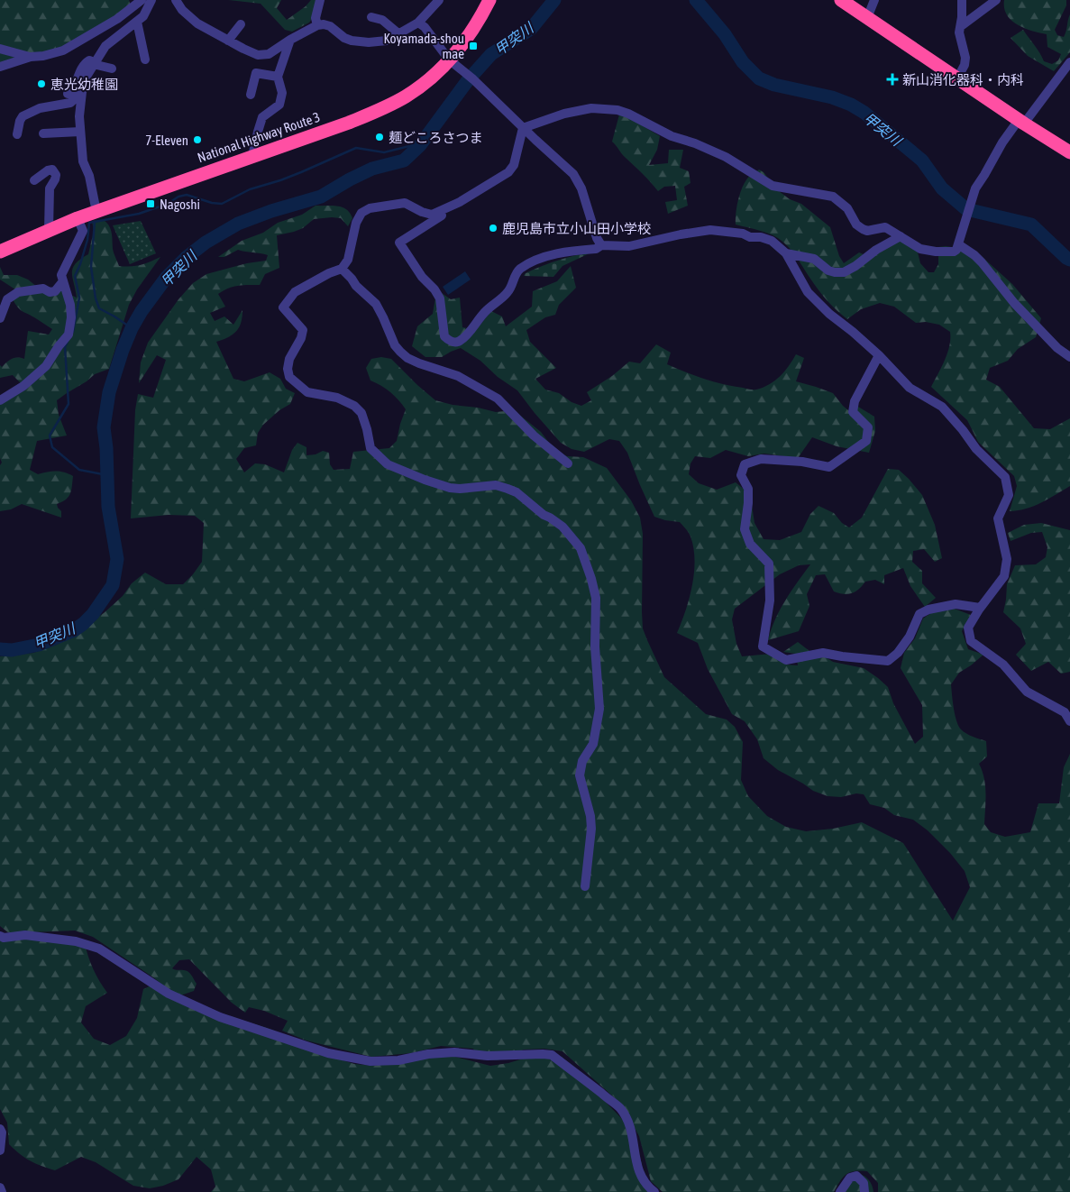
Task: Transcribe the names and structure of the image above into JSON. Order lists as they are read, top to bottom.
{
  "streets": {
    "highway": ["National Highway Route 3"]
  },
  "water": ["甲突川"],
  "places": {
    "transit": ["Koyamada-shou mae", "Nagoshi"],
    "health": ["新山消化器科・内科"],
    "other": [
      "恵光幼稚園",
      "麺どころさつま",
      "7-Eleven",
      "鹿児島市立小山田小学校"
    ]
  }
}
